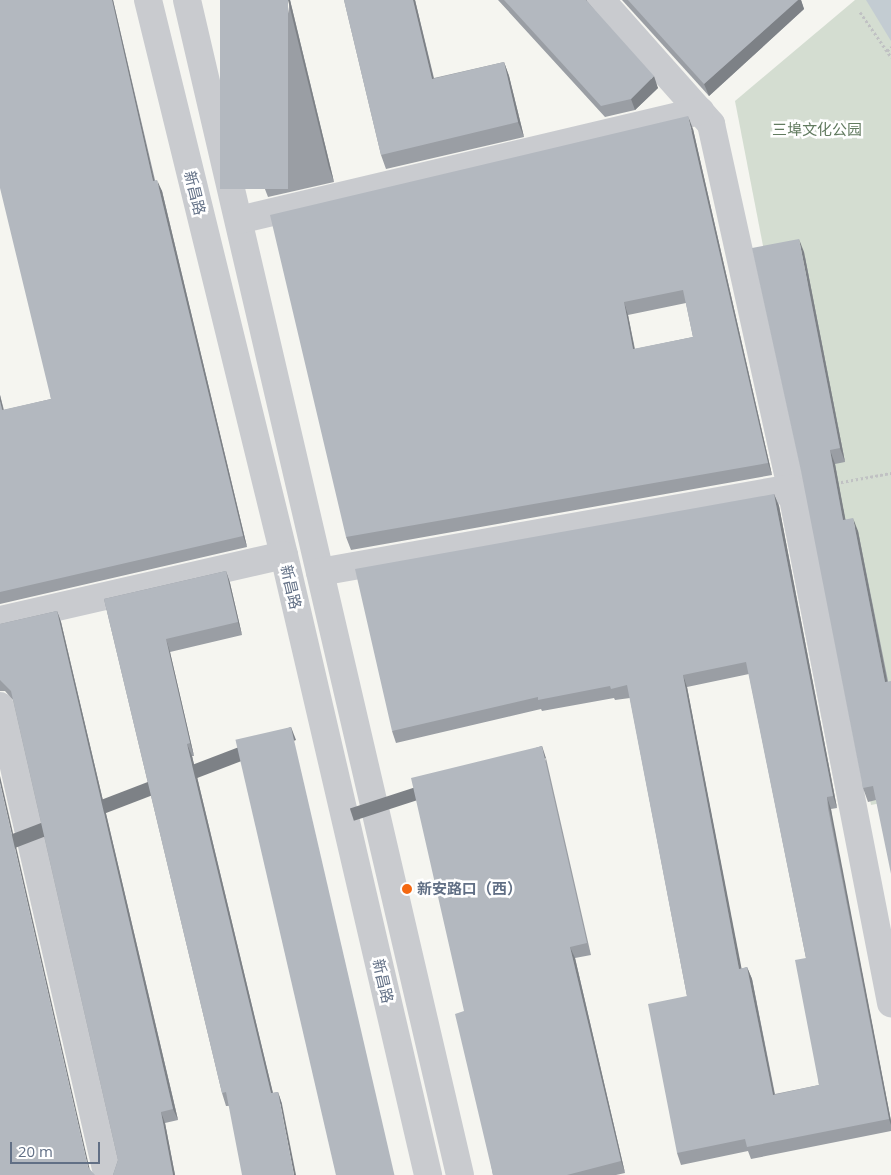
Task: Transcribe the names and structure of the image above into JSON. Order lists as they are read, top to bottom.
{
  "streets": {
    "street": ["新昌路"]
  },
  "parks": ["三埠文化公园"],
  "places": ["新安路口（西）"],
  "scale_bar": "20 m"
}
